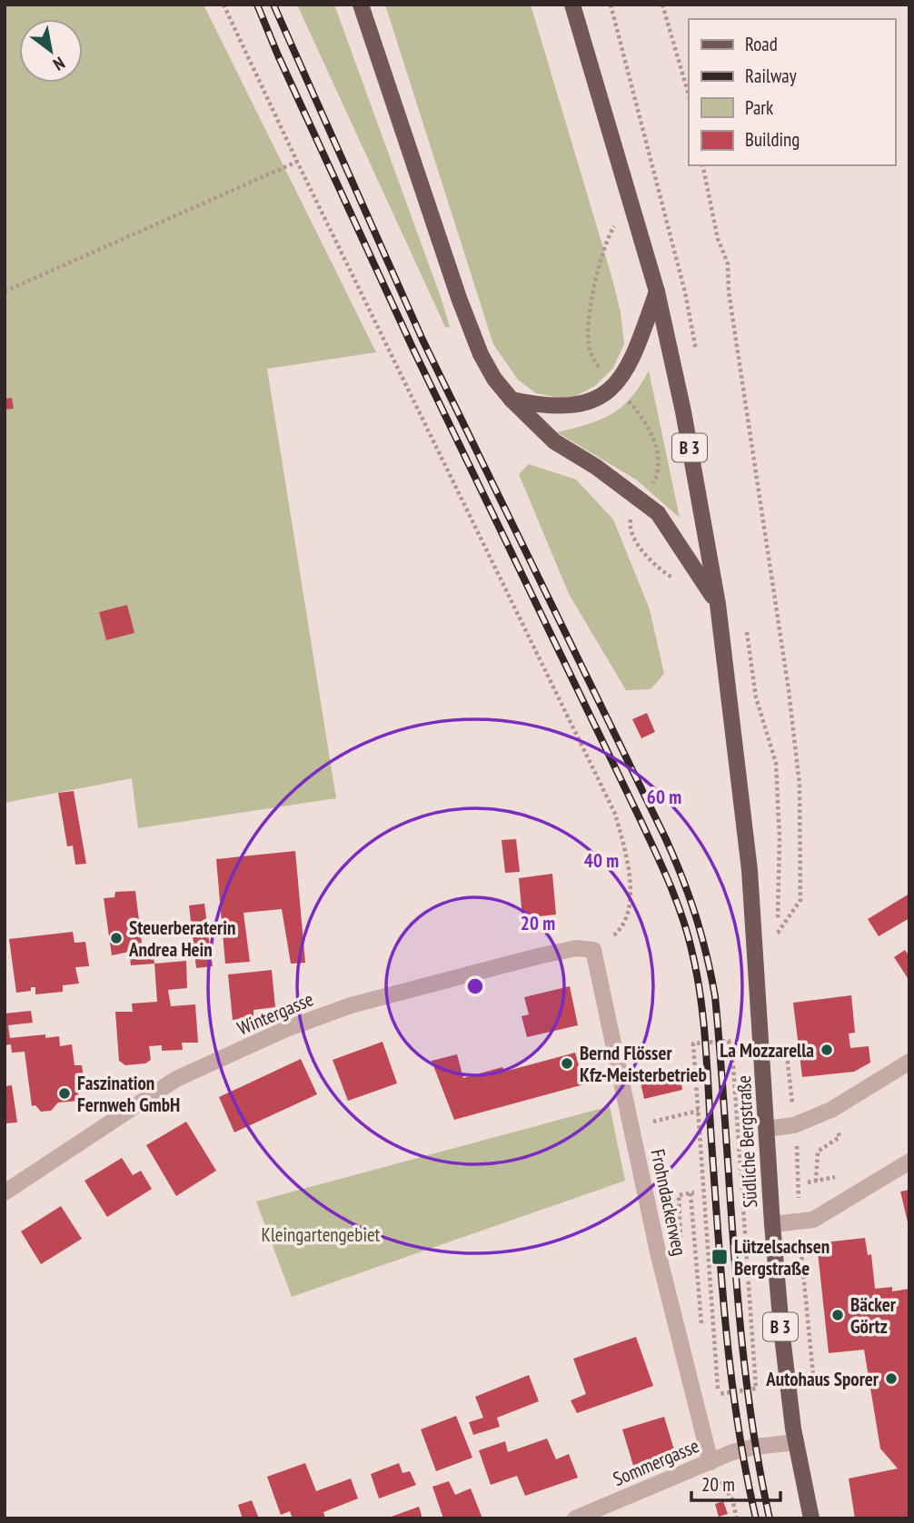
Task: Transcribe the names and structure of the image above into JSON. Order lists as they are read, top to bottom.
{
  "streets": {
    "main road": ["B 3", "Südliche Bergstraße"],
    "street": ["Wintergasse", "Frohndackerweg", "Sommergasse"]
  },
  "crossings": [
    ["B 3", "Südliche Bergstraße"],
    ["Wintergasse", "Frohndackerweg"],
    ["Südliche Bergstraße", "Sommergasse"],
    ["Frohndackerweg", "Sommergasse"]
  ],
  "parks": ["Kleingartengebiet"],
  "places": {
    "other": [
      "Steuerberaterin Andrea Hein",
      "La Mozzarella",
      "Bernd Flösser Kfz-Meisterbetrieb",
      "Faszination Fernweh GmbH",
      "Bäcker Görtz",
      "Autohaus Sporer"
    ],
    "transit": ["Lützelsachsen Bergstraße"]
  },
  "legend": [
    "Road",
    "Railway",
    "Park",
    "Building"
  ],
  "scale_bar": "20 m",
  "north": "bottom right",
  "rings": ["60 m", "40 m", "20 m"]
}
